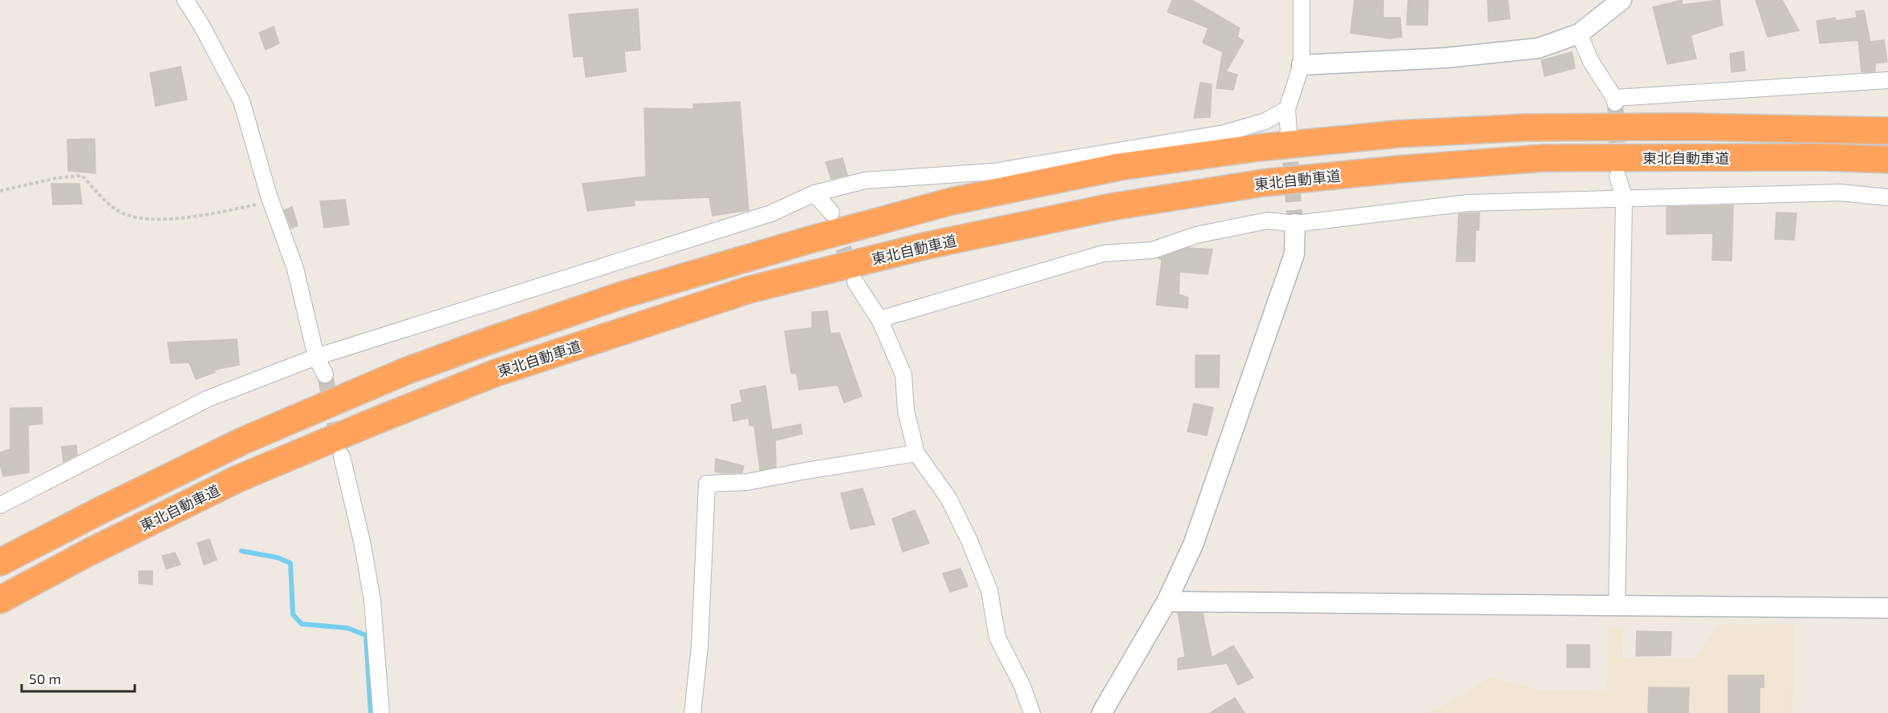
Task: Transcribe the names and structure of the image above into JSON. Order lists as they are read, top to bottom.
{
  "streets": {
    "highway": ["東北自動車道"]
  },
  "scale_bar": "50 m"
}
